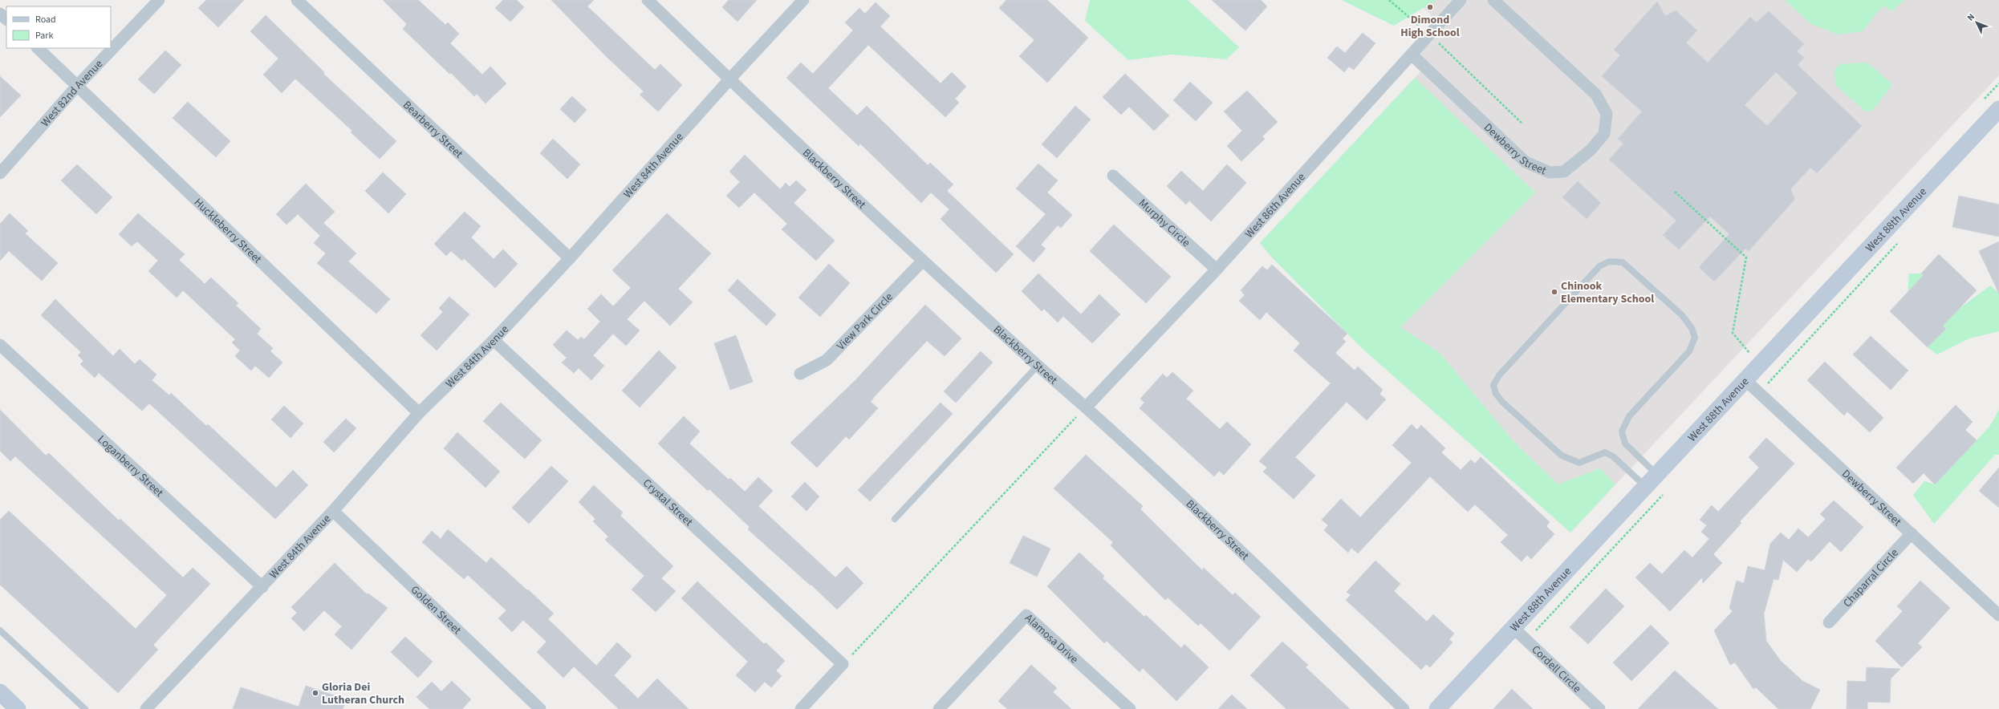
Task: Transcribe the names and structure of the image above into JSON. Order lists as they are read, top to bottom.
{
  "streets": {
    "street": [
      "West 82nd Avenue",
      "Bearberry Street",
      "Dewberry Street",
      "West 84th Avenue",
      "Blackberry Street",
      "West 86th Avenue",
      "West 88th Avenue",
      "Murphy Circle",
      "Huckleberry Street",
      "View Park Circle",
      "Loganberry Street",
      "Crystal Street",
      "Chaparral Circle",
      "Golden Street",
      "Alamosa Drive",
      "Cordell Circle"
    ]
  },
  "crossings": [
    ["West 82nd Avenue", "Huckleberry Street"],
    ["Bearberry Street", "West 84th Avenue"],
    ["Dewberry Street", "West 86th Avenue"],
    ["Dewberry Street", "West 88th Avenue"],
    ["Dewberry Street", "Chaparral Circle"],
    ["West 84th Avenue", "Blackberry Street"],
    ["West 84th Avenue", "Huckleberry Street"],
    ["West 84th Avenue", "Loganberry Street"],
    ["West 84th Avenue", "Crystal Street"],
    ["West 84th Avenue", "Golden Street"],
    ["Blackberry Street", "West 86th Avenue"],
    ["Blackberry Street", "View Park Circle"],
    ["West 86th Avenue", "Murphy Circle"],
    ["West 88th Avenue", "Cordell Circle"]
  ],
  "places": ["Dimond High School", "Chinook Elementary School", "Gloria Dei Lutheran Church"],
  "legend": ["Road", "Park"],
  "north": "top left"
}
